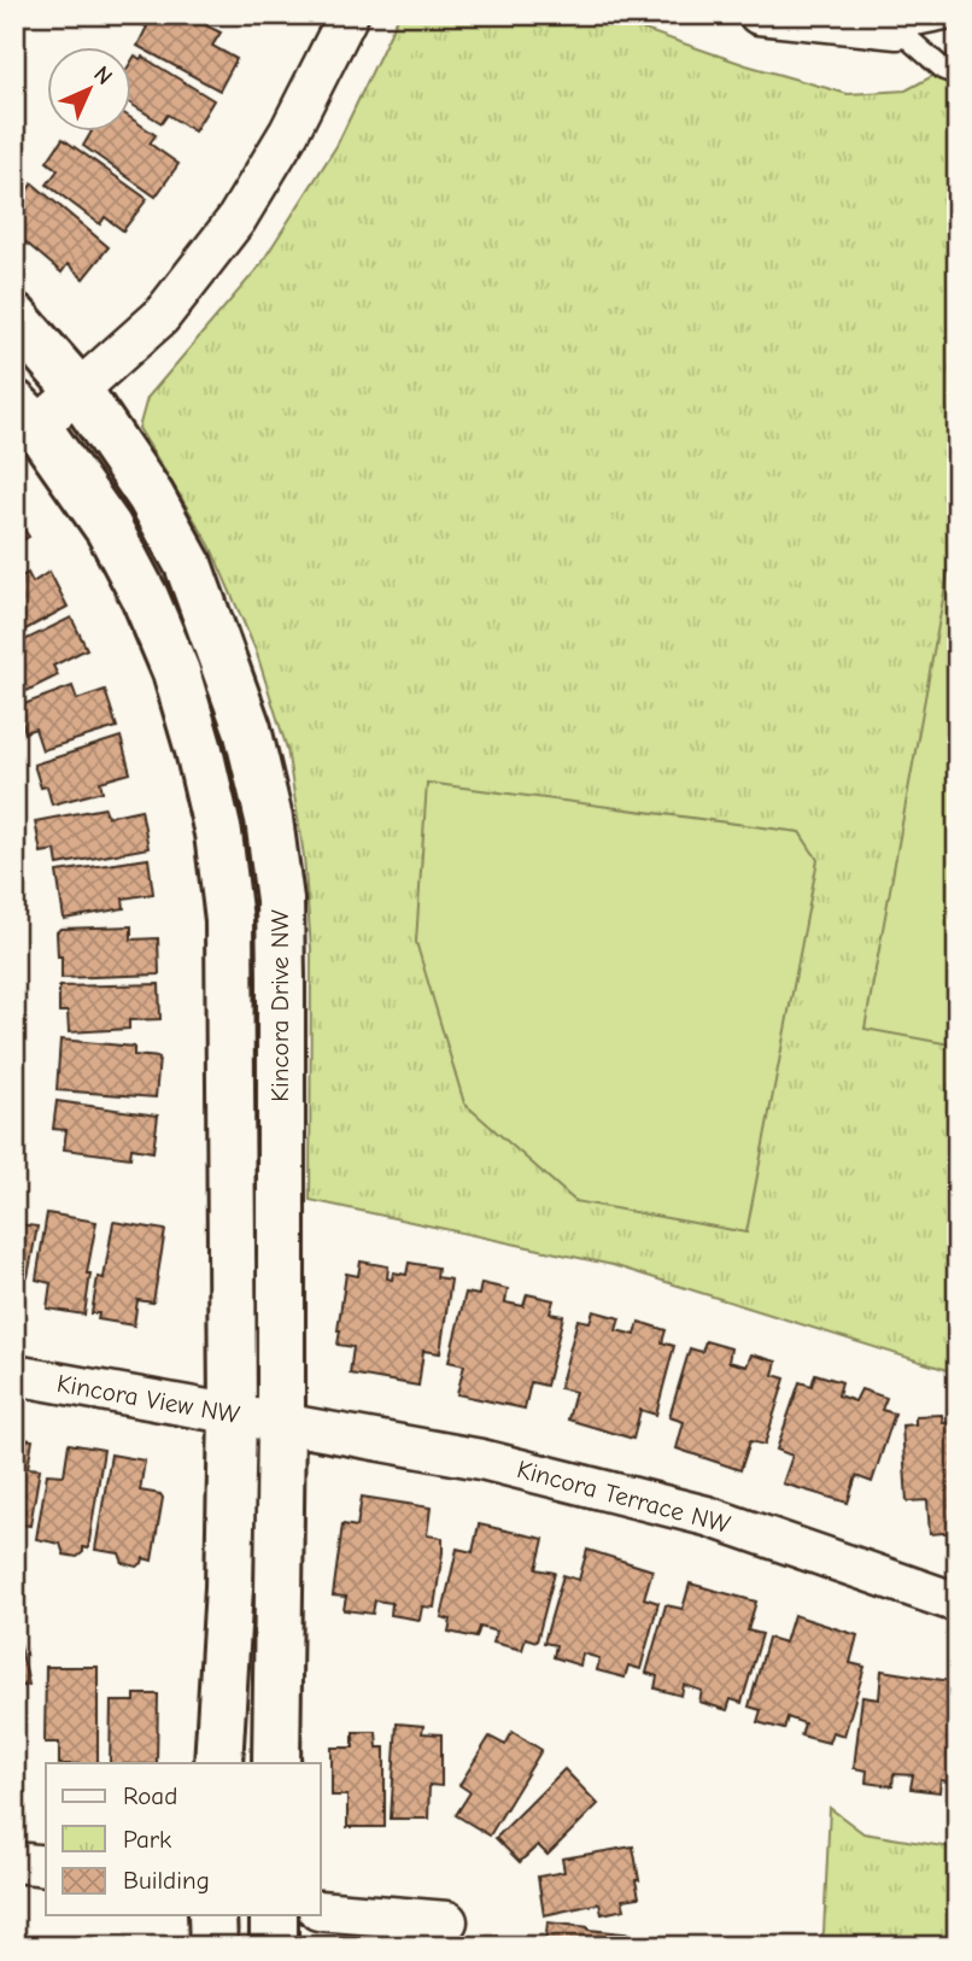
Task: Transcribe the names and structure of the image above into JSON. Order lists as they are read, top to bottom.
{
  "streets": {
    "street": ["Kincora Drive NW", "Kincora View NW", "Kincora Terrace NW"]
  },
  "crossings": [
    ["Kincora Drive NW", "Kincora View NW"],
    ["Kincora Drive NW", "Kincora Terrace NW"],
    ["Kincora View NW", "Kincora Terrace NW"]
  ],
  "legend": ["Road", "Park", "Building"],
  "north": "top right"
}
